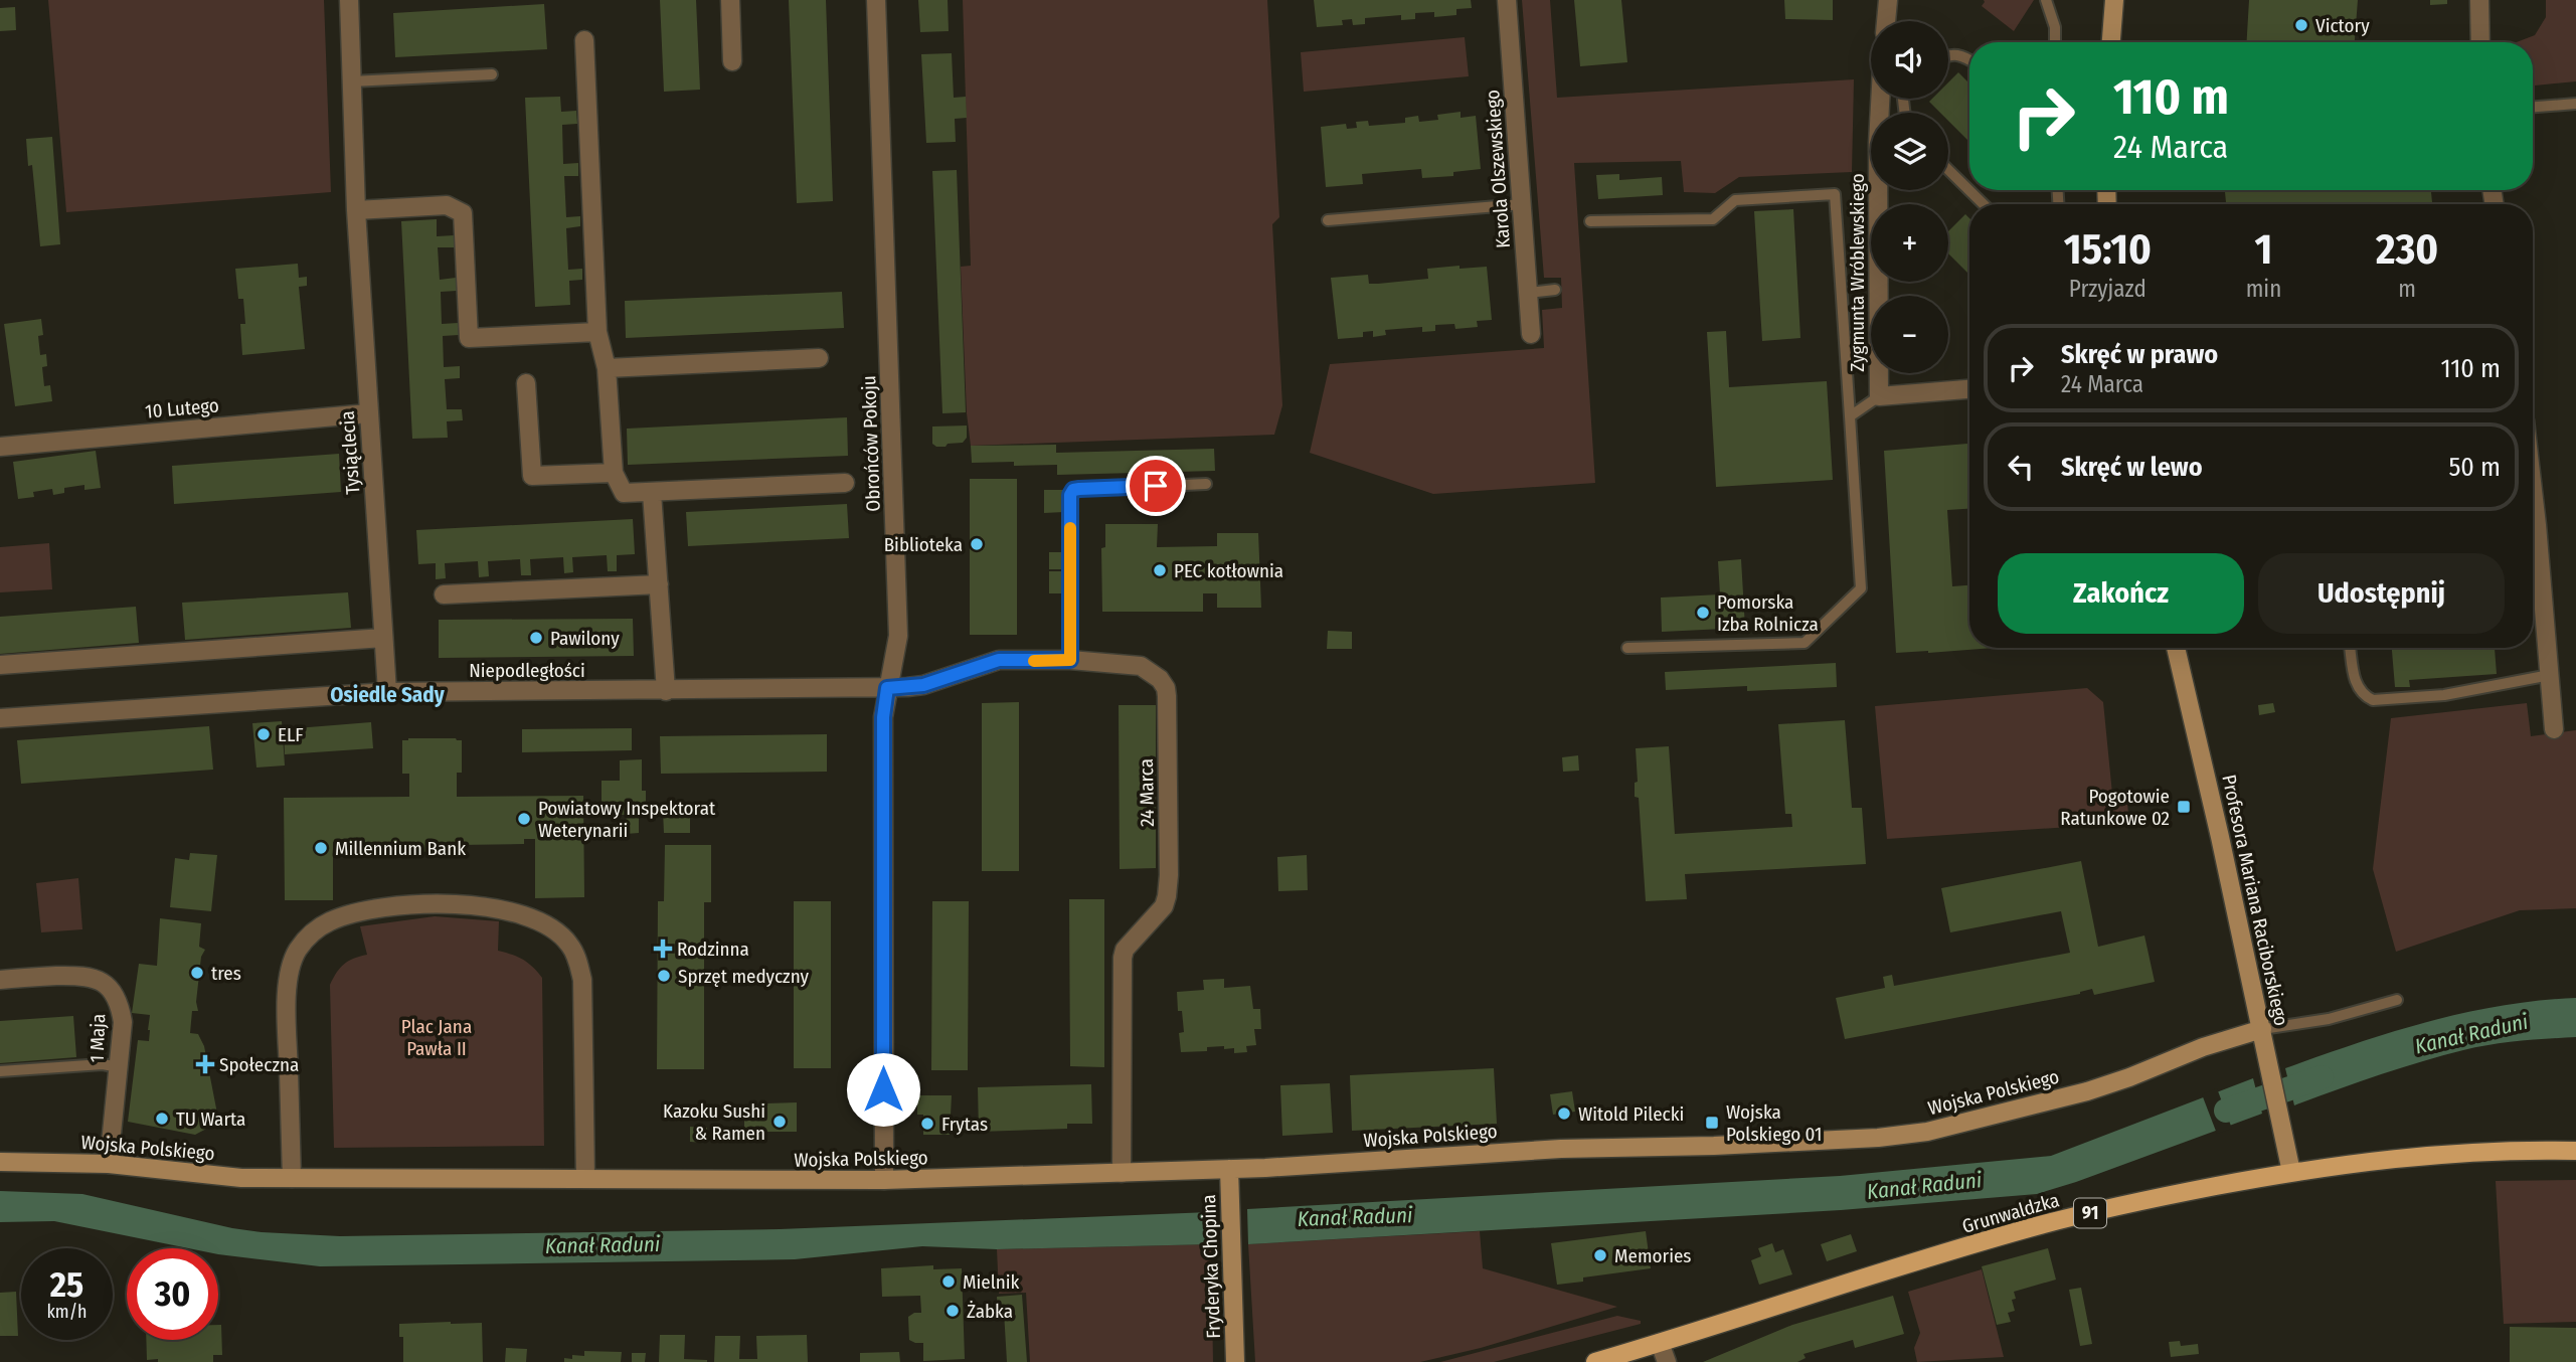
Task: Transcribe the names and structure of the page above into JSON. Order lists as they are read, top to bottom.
{
  "streets": {
    "main road": ["Grunwaldzka", "91"],
    "street": [
      "Karola Olszewskiego",
      "Zygmunta Wróblewskiego",
      "10 Lutego",
      "Obrońców Pokoju",
      "Tysiąclecia",
      "Niepodległości",
      "24 Marca",
      "Profesora Mariana Raciborskiego",
      "1 Maja",
      "Wojska Polskiego",
      "Fryderyka Chopina"
    ]
  },
  "crossings": [
    ["10 Lutego", "Tysiąclecia"],
    ["Obrońców Pokoju", "Niepodległości"],
    ["Obrońców Pokoju", "24 Marca"],
    ["Obrońców Pokoju", "Wojska Polskiego"],
    ["Tysiąclecia", "Niepodległości"],
    ["Niepodległości", "24 Marca"],
    ["24 Marca", "Wojska Polskiego"],
    ["Profesora Mariana Raciborskiego", "Wojska Polskiego"],
    ["Profesora Mariana Raciborskiego", "Grunwaldzka"],
    ["1 Maja", "Wojska Polskiego"],
    ["Wojska Polskiego", "Fryderyka Chopina"]
  ],
  "districts": ["Osiedle Sady"],
  "water": ["Kanał Raduni"],
  "parks": ["Plac Jana Pawła II"],
  "places": {
    "other": [
      "Victory",
      "Biblioteka",
      "PEC kotłownia",
      "Pomorska Izba Rolnicza",
      "Pawilony",
      "ELF",
      "Powiatowy Inspektorat Weterynarii",
      "Millennium Bank",
      "tres",
      "Sprzęt medyczny",
      "Witold Pilecki",
      "TU Warta",
      "Kazoku Sushi & Ramen",
      "Frytas",
      "Memories",
      "Mielnik",
      "Żabka"
    ],
    "transit": ["Pogotowie Ratunkowe 02", "Wojska Polskiego 01"],
    "health": ["Rodzinna", "Społeczna"]
  },
  "page": {
    "map_buttons": ["+", "−"],
    "turn": ["110 m", "24 Marca"],
    "eta": [
      "15:10",
      "Przyjazd",
      "1",
      "min",
      "230",
      "m"
    ],
    "list": [
      {
        "name": "Skręć w prawo",
        "note": "24 Marca",
        "value": "110 m"
      },
      {
        "name": "Skręć w lewo",
        "value": "50 m"
      }
    ],
    "buttons": ["Zakończ", "Udostępnij"],
    "speed": "25 km/h",
    "limit": "30"
  }
}
